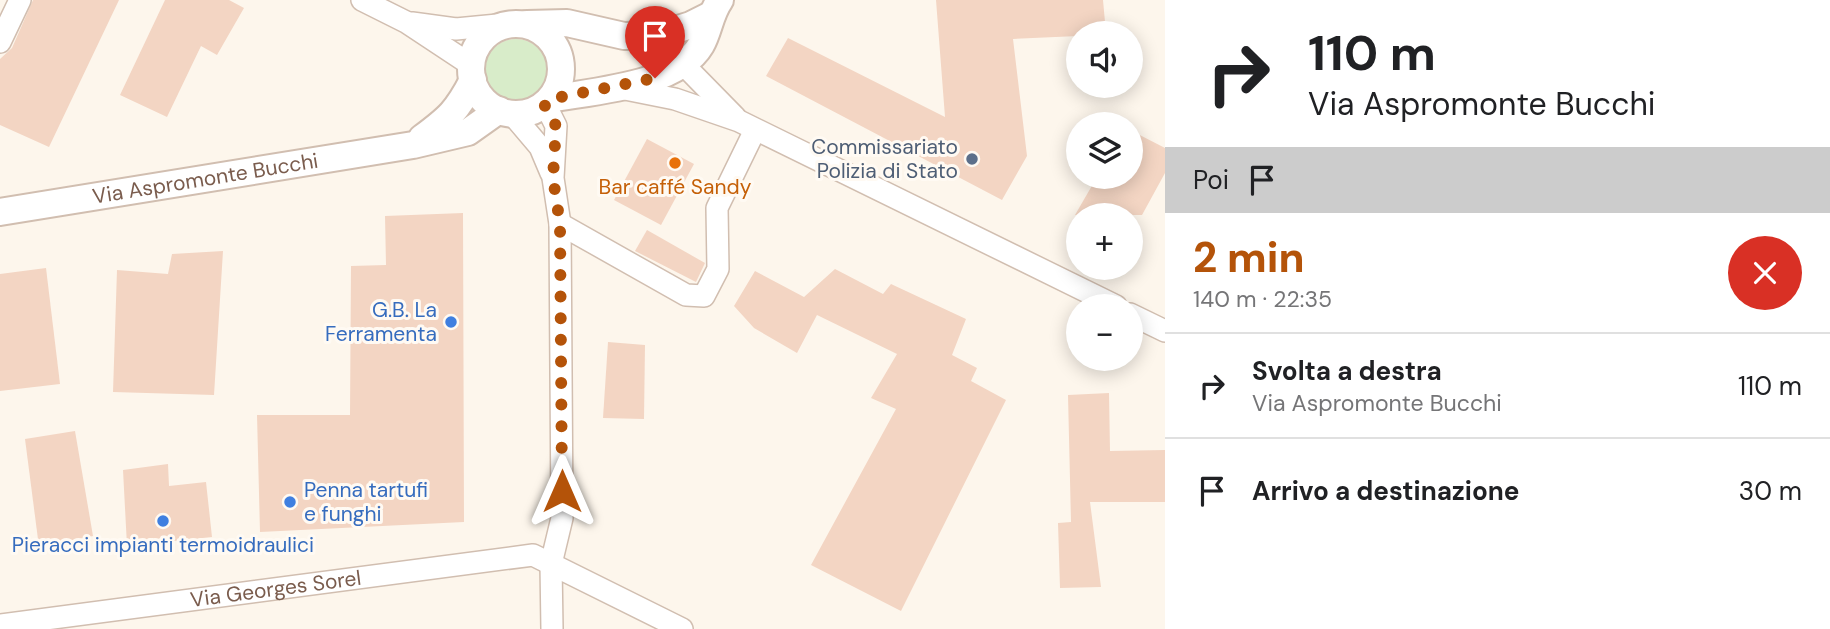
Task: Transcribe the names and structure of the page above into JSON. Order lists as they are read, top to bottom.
{
  "streets": {
    "street": ["Via Aspromonte Bucchi", "Via Georges Sorel"]
  },
  "places": [
    "Commissariato Polizia di Stato",
    "Bar caffé Sandy",
    "G.B. La Ferramenta",
    "Penna tartufi e funghi",
    "Pieracci impianti termoidraulici"
  ],
  "page": {
    "turn": ["110 m", "Via Aspromonte Bucchi"],
    "map_buttons": ["+", "−"],
    "then": "Poi",
    "heading": ["2 min", "140 m · 22:35"],
    "list": [
      {
        "name": "Svolta a destra",
        "note": "Via Aspromonte Bucchi",
        "value": "110 m"
      },
      {
        "name": "Arrivo a destinazione",
        "value": "30 m"
      }
    ]
  }
}
